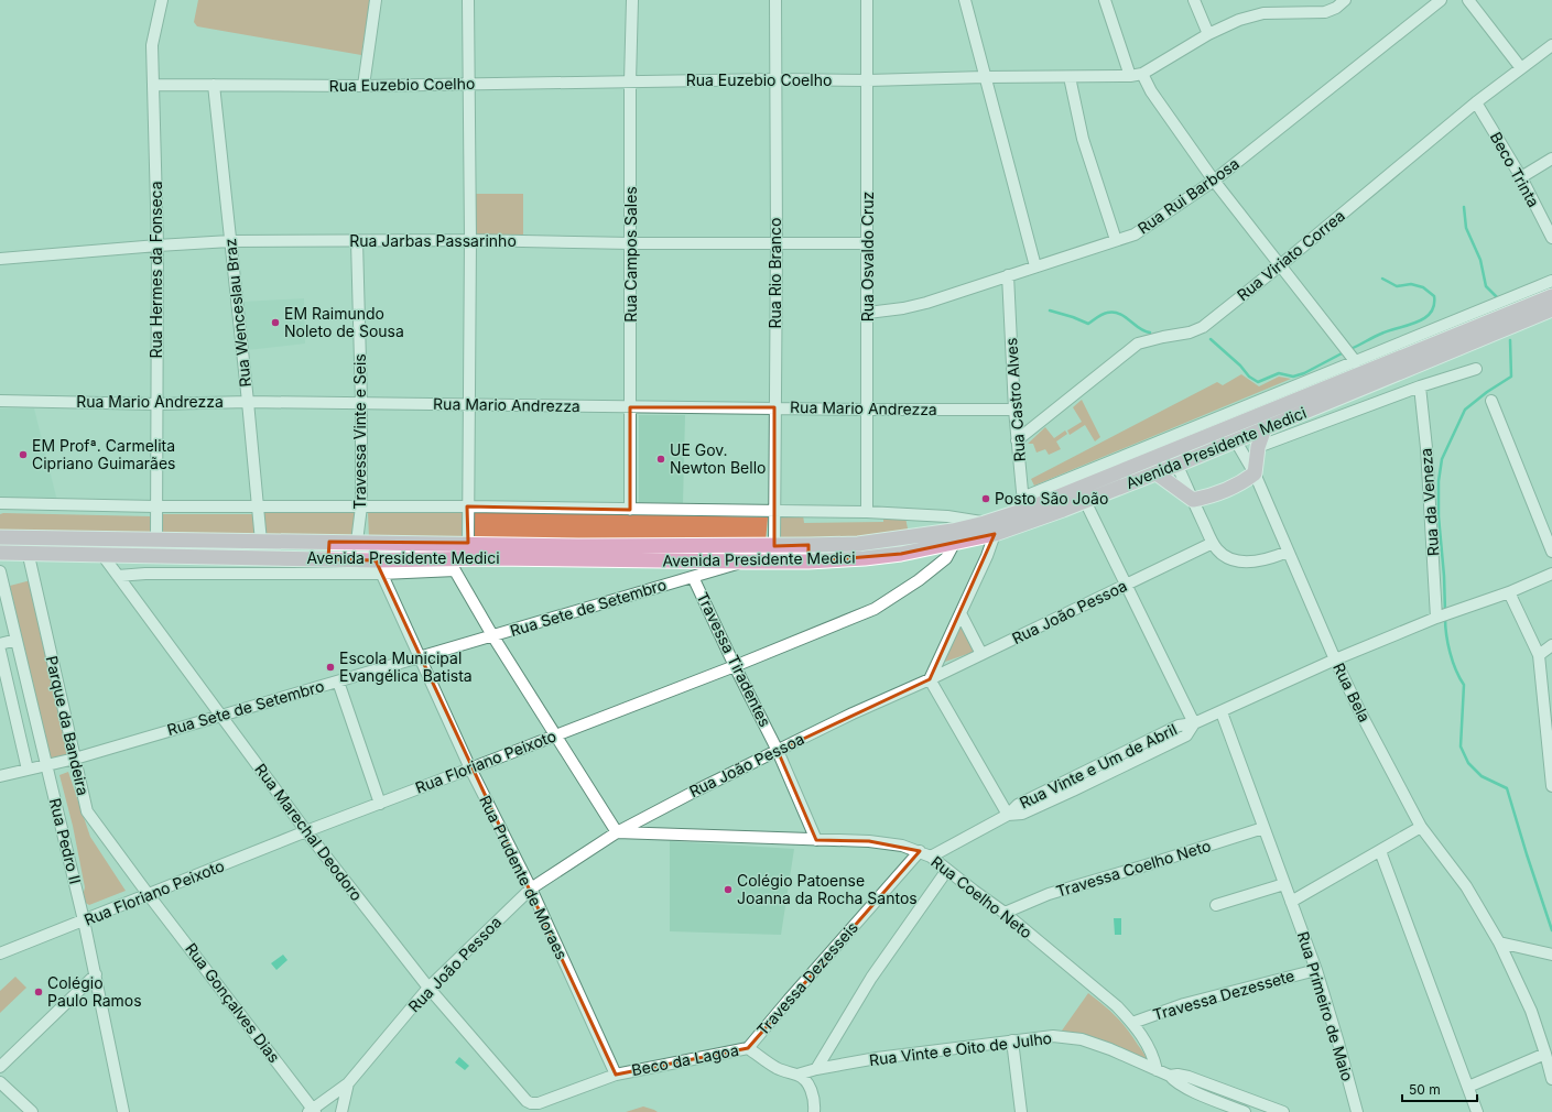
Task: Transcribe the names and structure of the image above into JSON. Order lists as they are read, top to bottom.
{
  "streets": {
    "main road": ["Avenida Presidente Medici"],
    "street": [
      "Rua Euzebio Coelho",
      "Beco Trinta",
      "Rua Rui Barbosa",
      "Rua Jarbas Passarinho",
      "Rua Campos Sales",
      "Rua Viriato Correa",
      "Rua Osvaldo Cruz",
      "Rua Hermes da Fonseca",
      "Rua Rio Branco",
      "Rua Wenceslau Braz",
      "Rua Castro Alves",
      "Rua Mario Andrezza",
      "Travessa Vinte e Seis",
      "Rua da Veneza",
      "Rua Sete de Setembro",
      "Rua João Pessoa",
      "Travessa Tiradentes",
      "Rua Bela",
      "Parque da Bandeira",
      "Rua Floriano Peixoto",
      "Rua Vinte e Um de Abril",
      "Rua Marechal Deodoro",
      "Rua Pedro II",
      "Travessa Coelho Neto",
      "Rua Prudente de Moraes",
      "Rua Coelho Neto",
      "Travessa Dezesseis",
      "Travessa Dezessete",
      "Rua Gonçalves Dias",
      "Rua Primeiro de Maio",
      "Rua Vinte e Oito de Julho",
      "Beco da Lagoa"
    ]
  },
  "crossings": [
    ["Rua Euzebio Coelho", "Rua Campos Sales"],
    ["Rua Euzebio Coelho", "Rua Osvaldo Cruz"],
    ["Rua Euzebio Coelho", "Rua Hermes da Fonseca"],
    ["Rua Euzebio Coelho", "Rua Rio Branco"],
    ["Rua Euzebio Coelho", "Rua Wenceslau Braz"],
    ["Beco Trinta", "Rua Viriato Correa"],
    ["Rua Rui Barbosa", "Rua Osvaldo Cruz"],
    ["Rua Rui Barbosa", "Rua Castro Alves"],
    ["Rua Jarbas Passarinho", "Rua Campos Sales"],
    ["Rua Jarbas Passarinho", "Rua Osvaldo Cruz"],
    ["Rua Jarbas Passarinho", "Rua Hermes da Fonseca"],
    ["Rua Jarbas Passarinho", "Rua Rio Branco"],
    ["Rua Jarbas Passarinho", "Rua Wenceslau Braz"],
    ["Rua Jarbas Passarinho", "Travessa Vinte e Seis"],
    ["Rua Campos Sales", "Rua Mario Andrezza"],
    ["Rua Campos Sales", "Avenida Presidente Medici"],
    ["Rua Viriato Correa", "Rua Castro Alves"],
    ["Rua Osvaldo Cruz", "Rua Mario Andrezza"],
    ["Rua Osvaldo Cruz", "Avenida Presidente Medici"],
    ["Rua Hermes da Fonseca", "Rua Mario Andrezza"],
    ["Rua Hermes da Fonseca", "Avenida Presidente Medici"],
    ["Rua Rio Branco", "Rua Mario Andrezza"],
    ["Rua Rio Branco", "Avenida Presidente Medici"],
    ["Rua Wenceslau Braz", "Rua Mario Andrezza"],
    ["Rua Wenceslau Braz", "Avenida Presidente Medici"],
    ["Rua Castro Alves", "Rua Mario Andrezza"],
    ["Rua Castro Alves", "Avenida Presidente Medici"],
    ["Rua Mario Andrezza", "Travessa Vinte e Seis"],
    ["Travessa Vinte e Seis", "Avenida Presidente Medici"],
    ["Avenida Presidente Medici", "Rua Sete de Setembro"],
    ["Avenida Presidente Medici", "Rua Bela"],
    ["Avenida Presidente Medici", "Parque da Bandeira"],
    ["Avenida Presidente Medici", "Rua Floriano Peixoto"],
    ["Avenida Presidente Medici", "Rua Marechal Deodoro"],
    ["Avenida Presidente Medici", "Rua Prudente de Moraes"],
    ["Rua Sete de Setembro", "Travessa Tiradentes"],
    ["Rua Sete de Setembro", "Parque da Bandeira"],
    ["Rua Sete de Setembro", "Rua Marechal Deodoro"],
    ["Rua Sete de Setembro", "Rua Pedro II"],
    ["Rua Sete de Setembro", "Rua Prudente de Moraes"],
    ["Rua João Pessoa", "Travessa Tiradentes"],
    ["Rua João Pessoa", "Rua Marechal Deodoro"],
    ["Rua João Pessoa", "Rua Prudente de Moraes"],
    ["Rua João Pessoa", "Rua Coelho Neto"],
    ["Rua João Pessoa", "Rua Gonçalves Dias"],
    ["Travessa Tiradentes", "Rua Floriano Peixoto"],
    ["Travessa Tiradentes", "Rua Coelho Neto"],
    ["Parque da Bandeira", "Rua Floriano Peixoto"],
    ["Parque da Bandeira", "Rua Gonçalves Dias"],
    ["Rua Floriano Peixoto", "Rua Marechal Deodoro"],
    ["Rua Floriano Peixoto", "Rua Pedro II"],
    ["Rua Floriano Peixoto", "Rua Prudente de Moraes"],
    ["Rua Floriano Peixoto", "Rua Gonçalves Dias"],
    ["Rua Vinte e Um de Abril", "Rua Coelho Neto"],
    ["Rua Marechal Deodoro", "Beco da Lagoa"],
    ["Travessa Coelho Neto", "Rua Coelho Neto"],
    ["Travessa Coelho Neto", "Rua Primeiro de Maio"],
    ["Rua Prudente de Moraes", "Beco da Lagoa"],
    ["Rua Coelho Neto", "Travessa Dezesseis"],
    ["Rua Coelho Neto", "Travessa Dezessete"],
    ["Rua Coelho Neto", "Rua Vinte e Oito de Julho"],
    ["Travessa Dezesseis", "Beco da Lagoa"],
    ["Travessa Dezessete", "Rua Primeiro de Maio"],
    ["Rua Vinte e Oito de Julho", "Beco da Lagoa"]
  ],
  "places": [
    "EM Raimundo Noleto de Sousa",
    "EM Profª. Carmelita Cipriano Guimarães",
    "UE Gov. Newton Bello",
    "Posto São João",
    "Escola Municipal Evangélica Batista",
    "Colégio Patoense Joanna da Rocha Santos",
    "Colégio Paulo Ramos"
  ],
  "scale_bar": "50 m"
}
